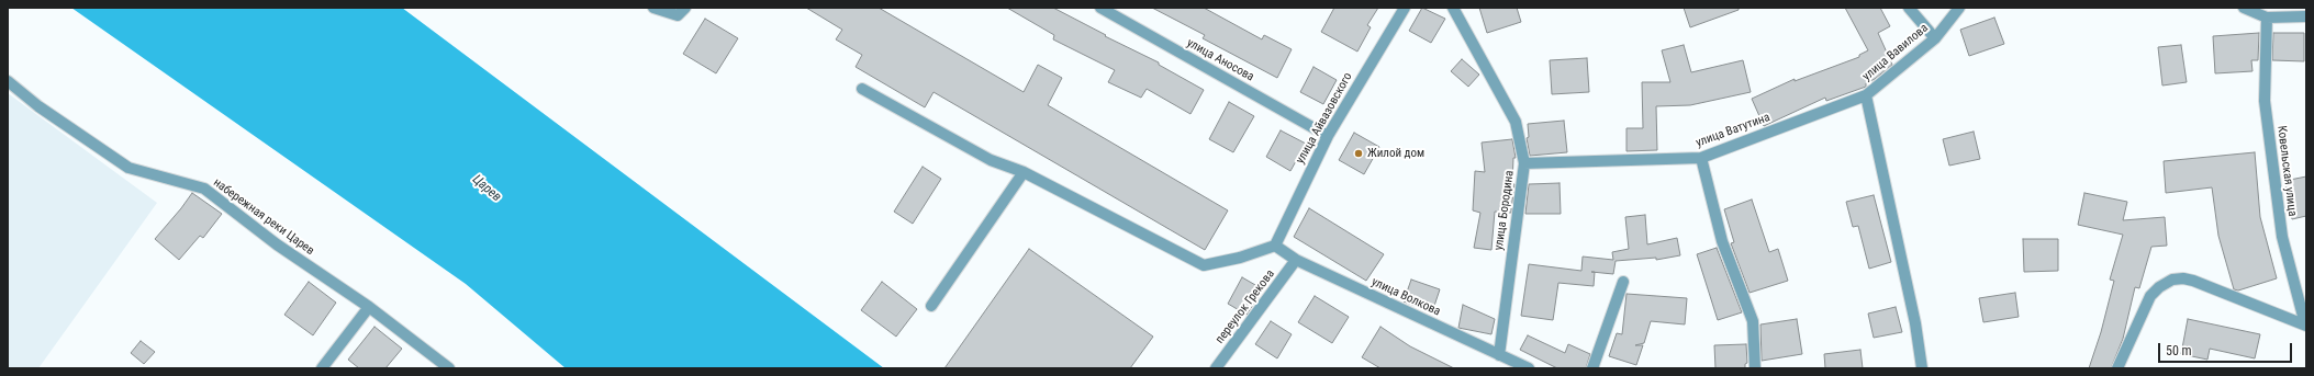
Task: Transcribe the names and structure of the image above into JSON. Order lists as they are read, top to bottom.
{
  "streets": {
    "street": [
      "улица Вавилова",
      "улица Аносова",
      "улица Айвазовского",
      "улица Ватутина",
      "Ковельская улица",
      "улица Бородина",
      "набережная реки Царев",
      "улица Волкова",
      "переулок Грекова"
    ]
  },
  "crossings": [
    ["улица Вавилова", "улица Ватутина"],
    ["улица Аносова", "улица Айвазовского"],
    ["улица Айвазовского", "улица Волкова"],
    ["улица Ватутина", "улица Бородина"],
    ["улица Бородина", "улица Волкова"],
    ["улица Волкова", "переулок Грекова"]
  ],
  "water": ["Царев"],
  "places": ["Жилой дом"],
  "scale_bar": "50 m"
}
